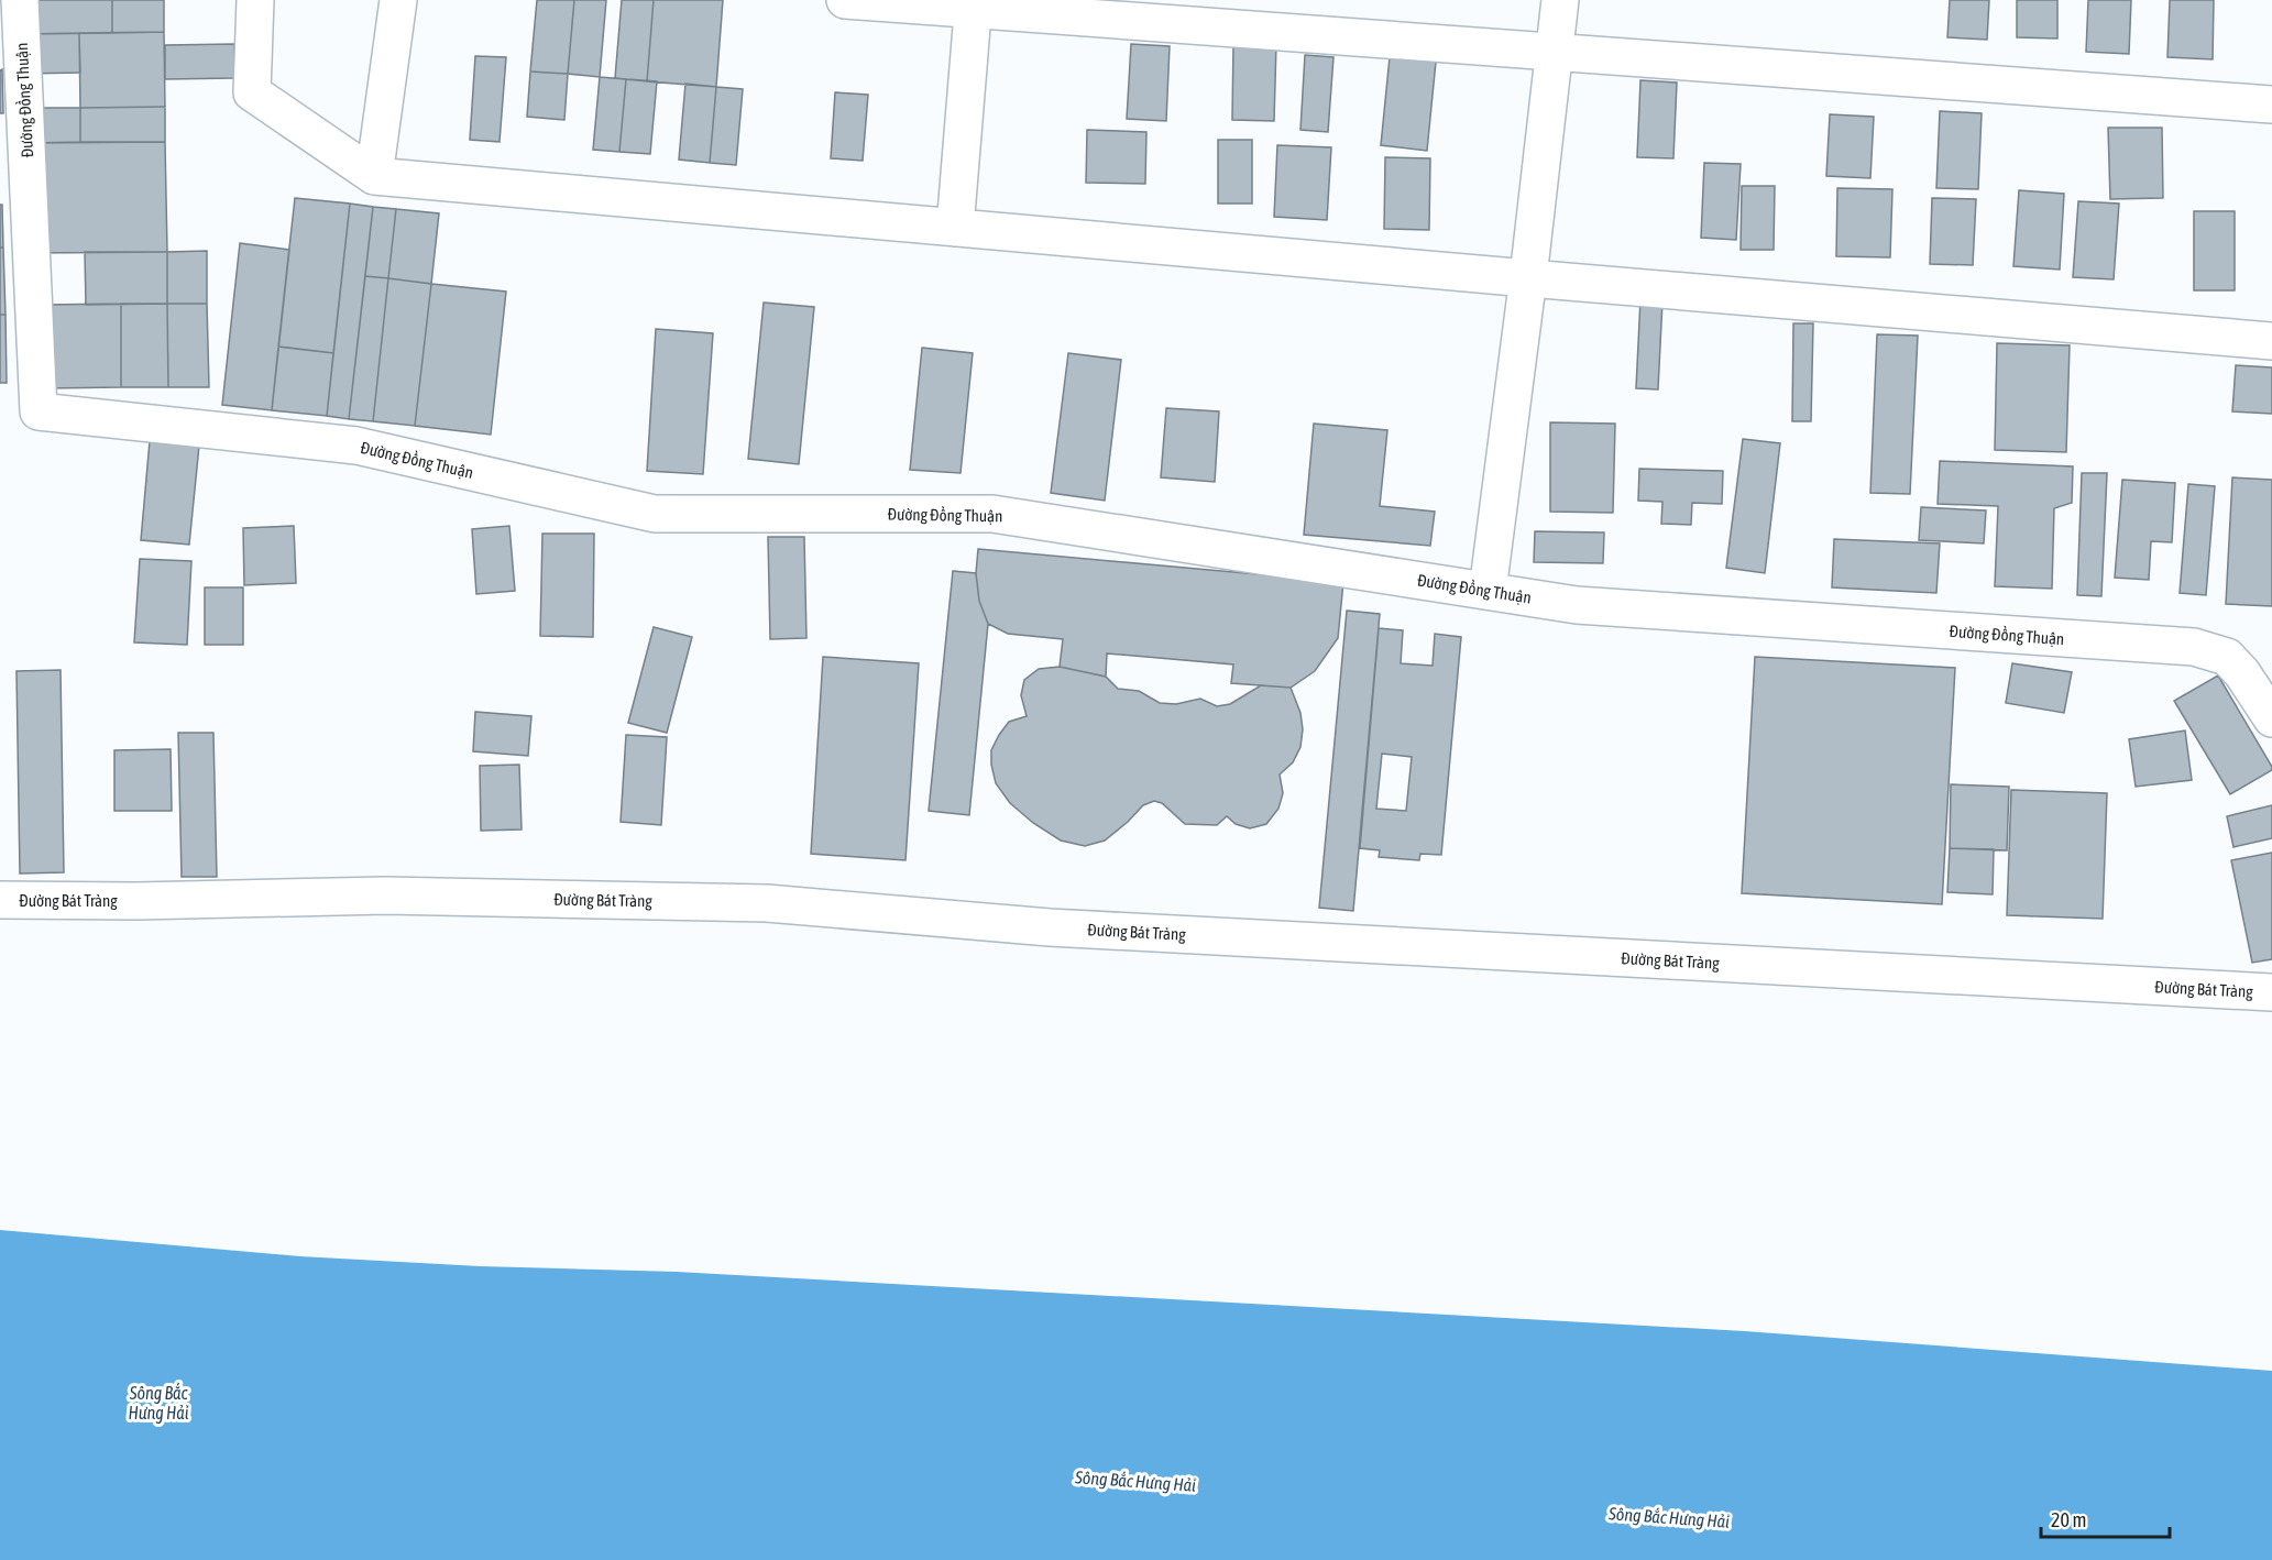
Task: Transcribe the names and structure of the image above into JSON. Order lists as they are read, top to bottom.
{
  "streets": {
    "street": ["Đường Đồng Thuận", "Đường Bát Tràng"]
  },
  "water": ["Sông Bắc Hưng Hải"],
  "scale_bar": "20 m"
}
